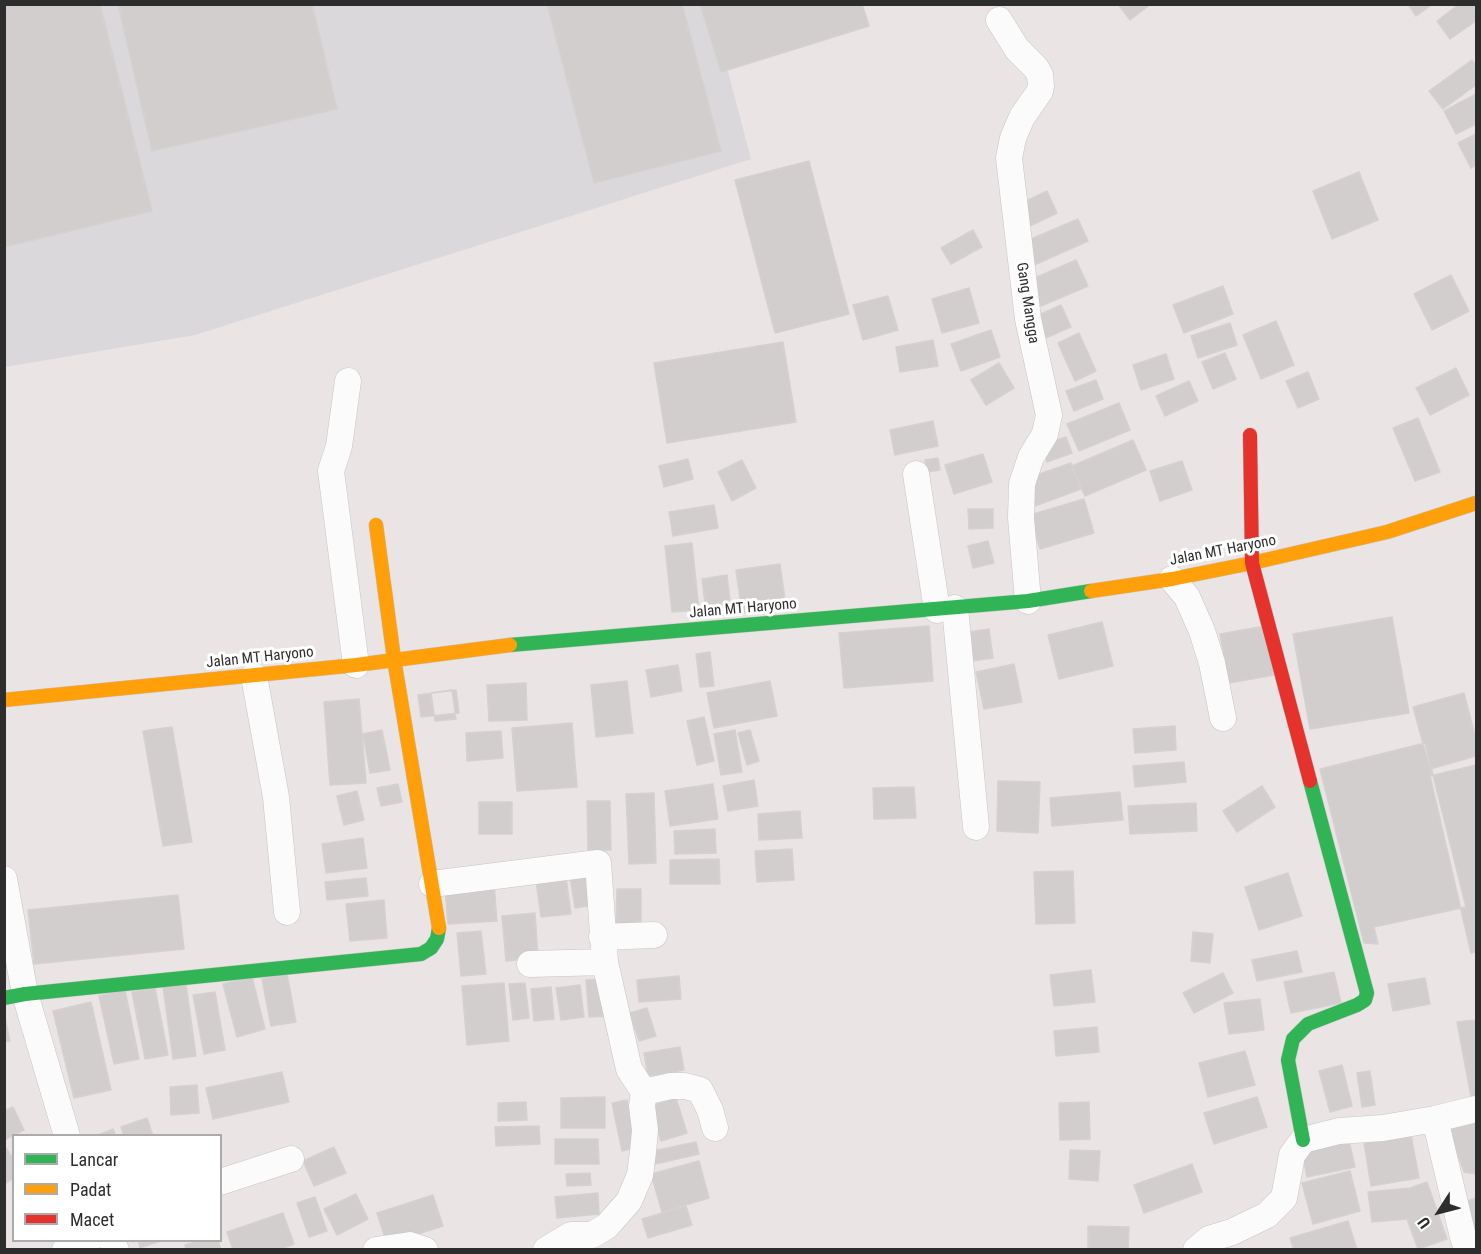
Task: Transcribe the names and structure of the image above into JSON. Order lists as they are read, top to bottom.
{
  "streets": {
    "street": ["Gang Mangga", "Jalan MT Haryono"]
  },
  "crossings": [
    ["Gang Mangga", "Jalan MT Haryono"]
  ],
  "legend": ["Lancar", "Padat", "Macet"],
  "north": "bottom left"
}
